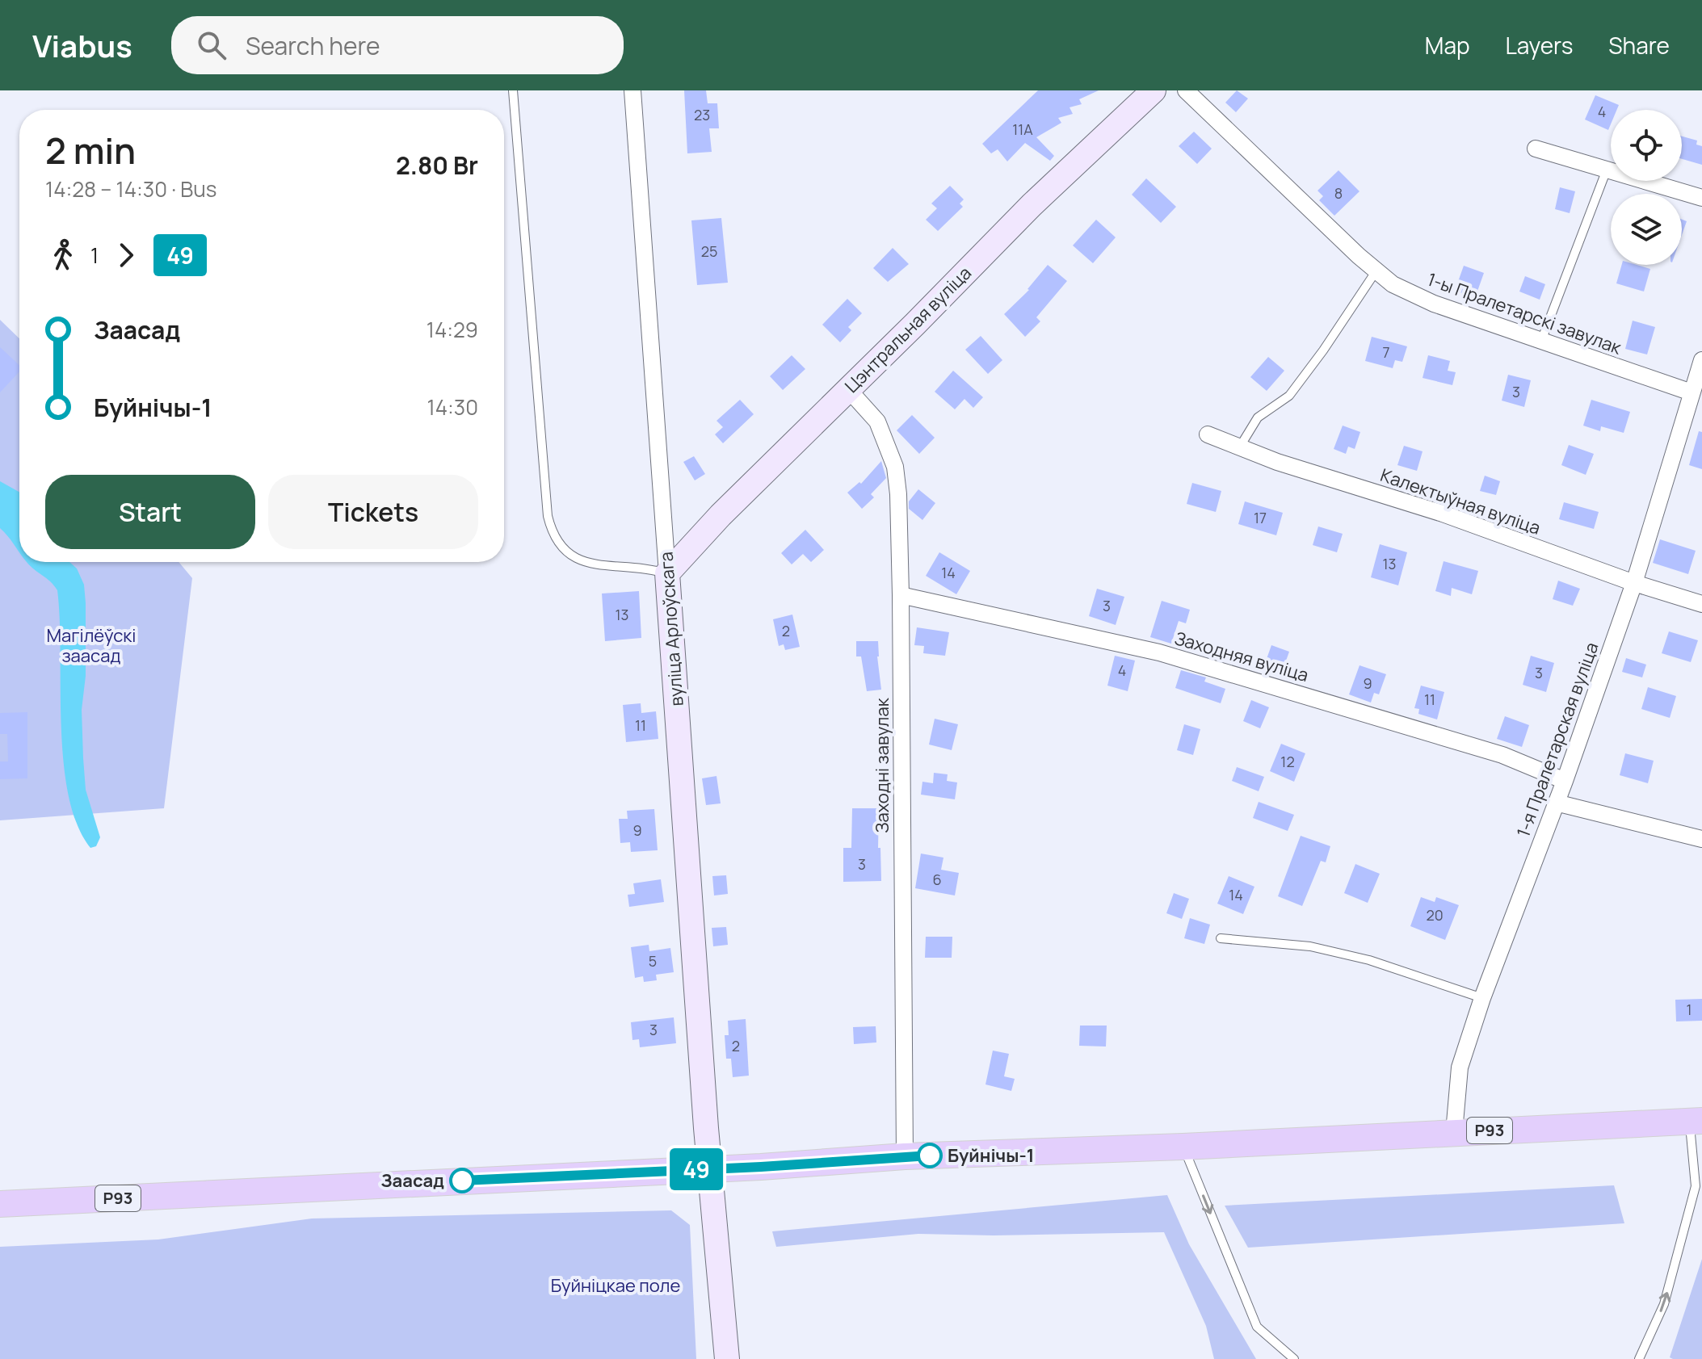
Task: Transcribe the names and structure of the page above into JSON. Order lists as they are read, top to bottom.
{
  "streets": {
    "main road": ["Р93"],
    "street": [
      "1-ы Пралетарскі завулак",
      "Цэнтральная вуліца",
      "Калектыўная вуліца",
      "вуліца Арлоўскага",
      "Заходняя вуліца",
      "1-я Пралетарская вуліца",
      "Заходні завулак"
    ]
  },
  "crossings": [
    ["1-ы Пралетарскі завулак", "1-я Пралетарская вуліца"],
    ["Цэнтральная вуліца", "вуліца Арлоўскага"],
    ["Цэнтральная вуліца", "Заходні завулак"],
    ["Калектыўная вуліца", "1-я Пралетарская вуліца"],
    ["вуліца Арлоўскага", "Р93"],
    ["Заходняя вуліца", "1-я Пралетарская вуліца"],
    ["Заходняя вуліца", "Заходні завулак"],
    ["1-я Пралетарская вуліца", "Р93"],
    ["Заходні завулак", "Р93"]
  ],
  "parks": ["Магілёўскі заасад", "Буйніцкае поле"],
  "places": ["Буйнічы-1", "Заасад"],
  "lines": ["bus line 49"],
  "house_numbers": [
    "4",
    "23",
    "11А",
    "8",
    "25",
    "7",
    "3",
    "17",
    "13",
    "14",
    "3",
    "13",
    "2",
    "4",
    "3",
    "9",
    "11",
    "11",
    "12",
    "9",
    "3",
    "6",
    "14",
    "20",
    "5",
    "1",
    "3",
    "2"
  ],
  "page": {
    "header": "Viabus",
    "search": "Search here",
    "nav": ["Map", "Layers", "Share"],
    "on_map": "49",
    "heading": ["2 min", "14:28 – 14:30 · Bus", "2.80 Br"],
    "legs": ["1", "49"],
    "list": [
      {
        "name": "Заасад",
        "value": "14:29"
      },
      {
        "name": "Буйнічы-1",
        "value": "14:30"
      }
    ],
    "buttons": ["Start", "Tickets"]
  }
}
